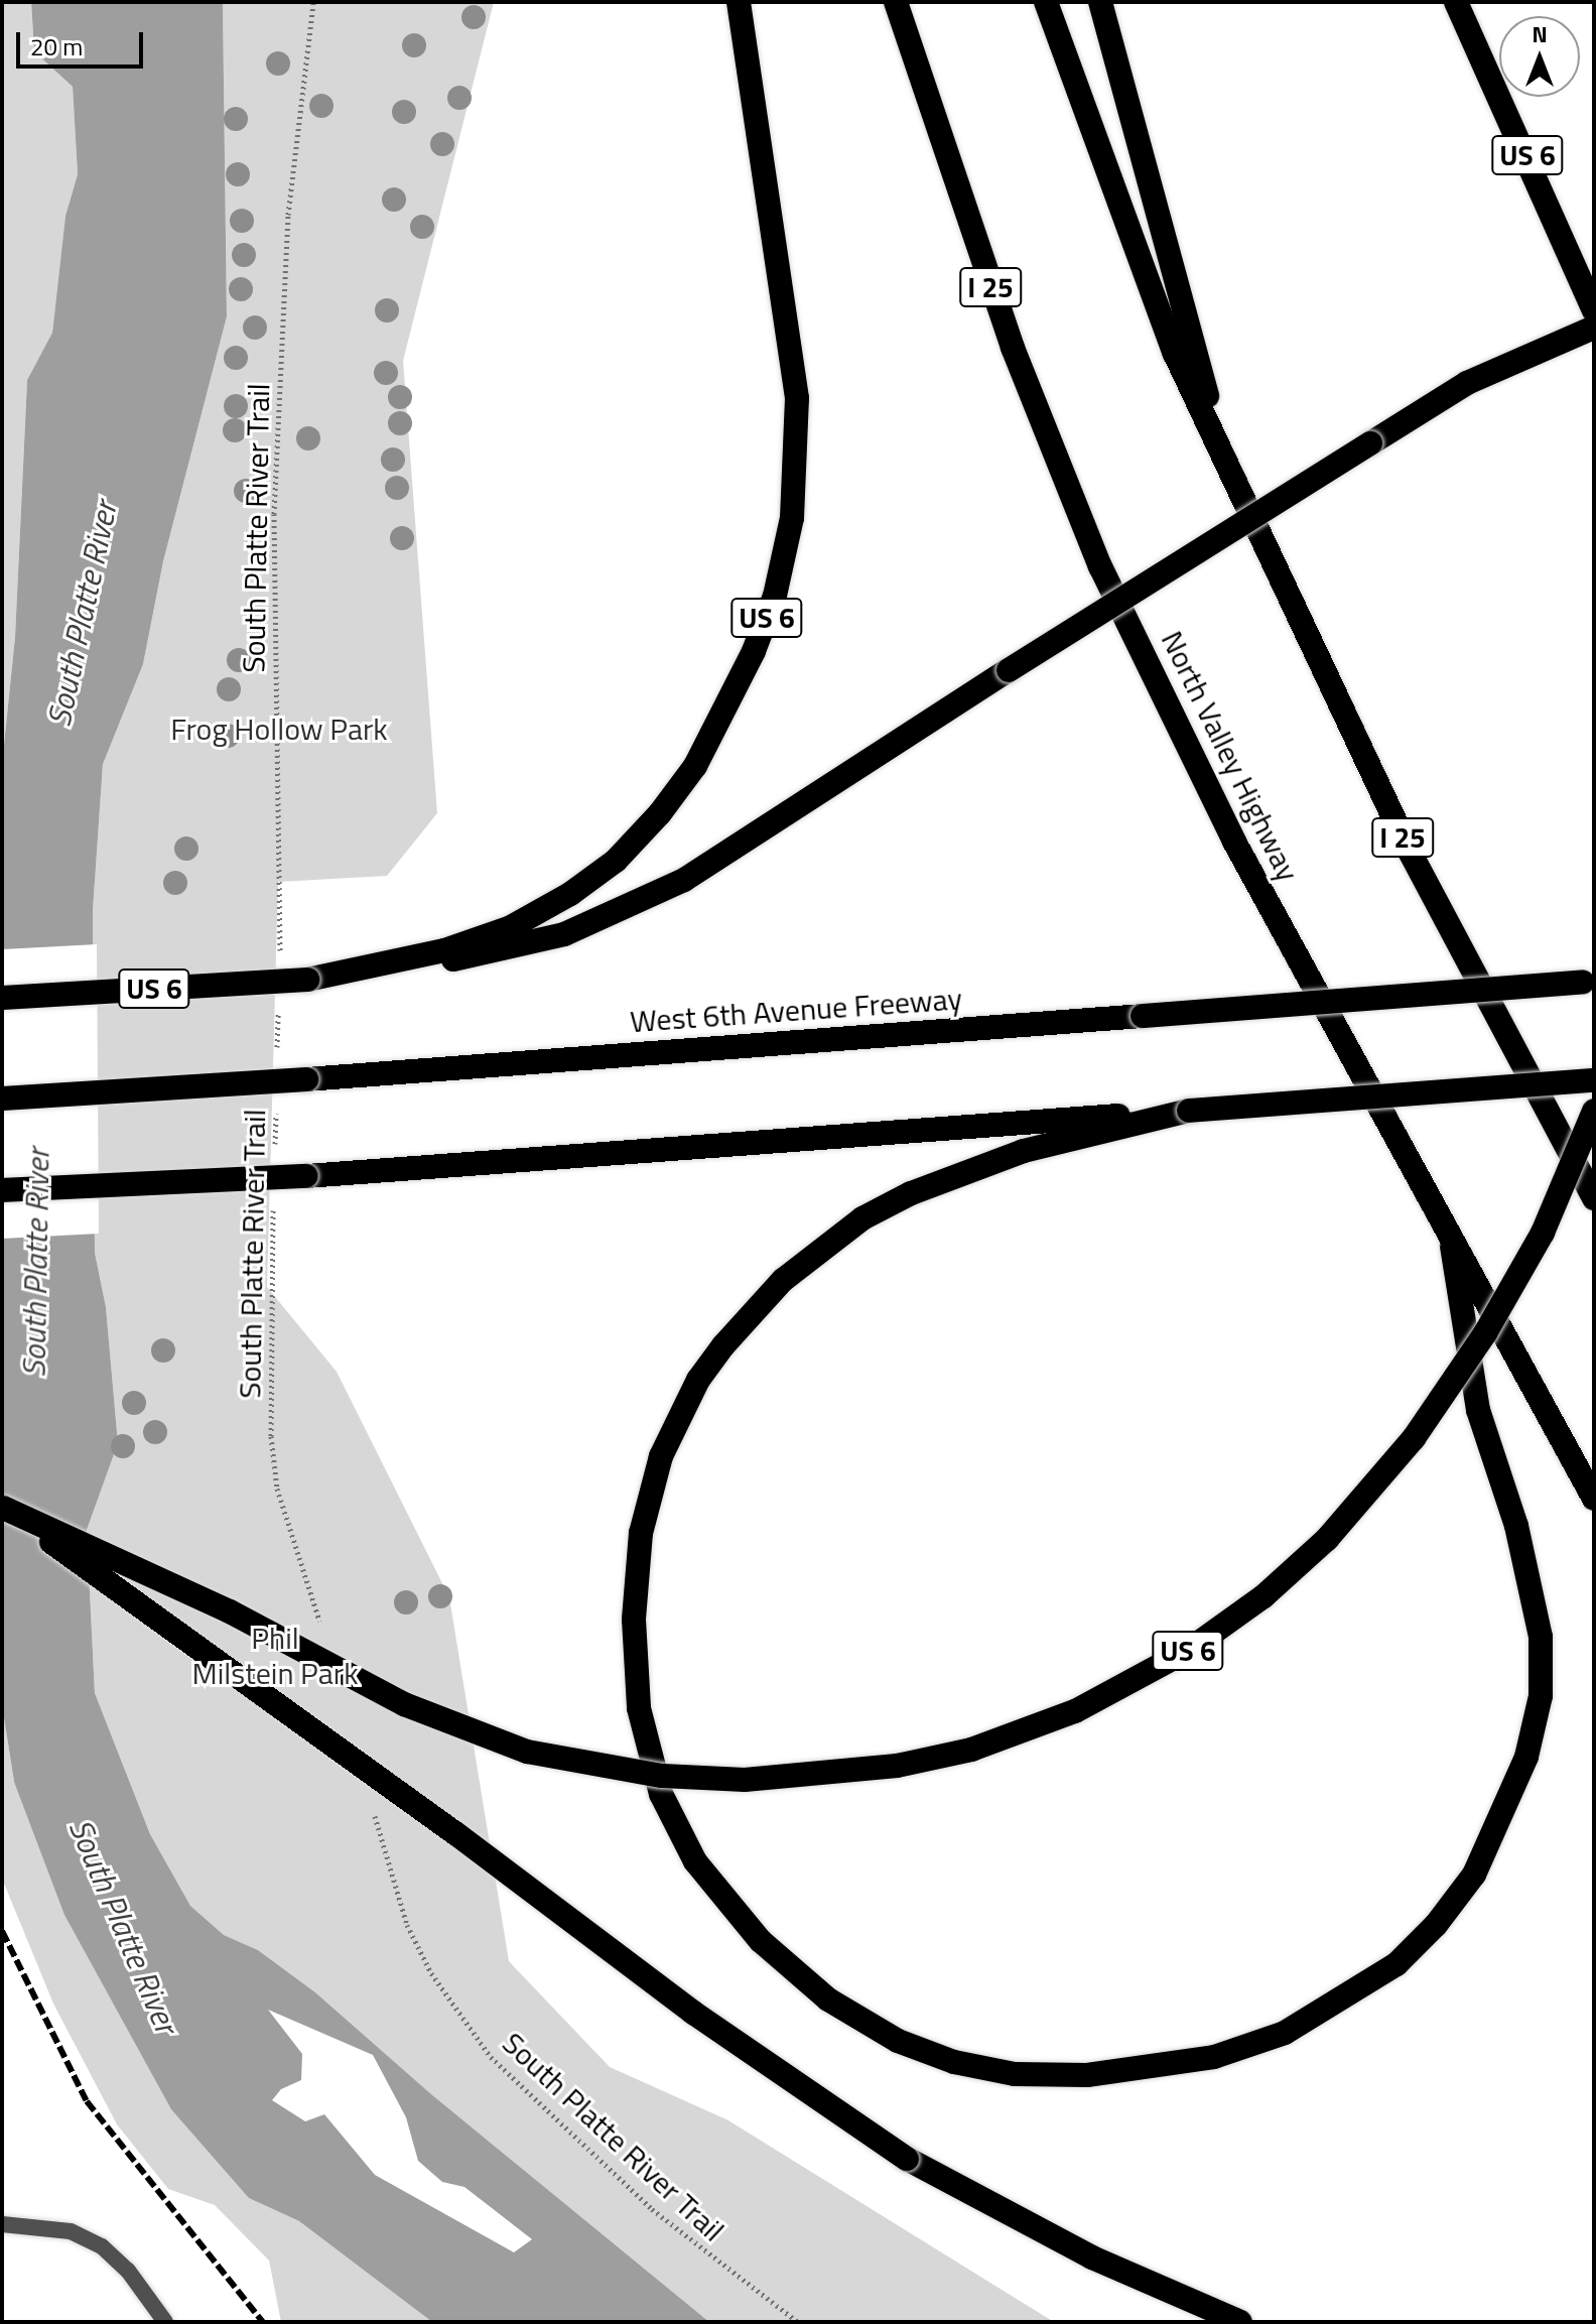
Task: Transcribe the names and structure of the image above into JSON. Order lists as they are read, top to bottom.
{
  "streets": {
    "highway": [
      "US 6",
      "I 25",
      "North Valley Highway",
      "West 6th Avenue Freeway"
    ],
    "path": ["South Platte River Trail"]
  },
  "water": ["South Platte River"],
  "parks": ["Frog Hollow Park", "Phil Milstein Park"],
  "scale_bar": "20 m",
  "north": "top"
}
